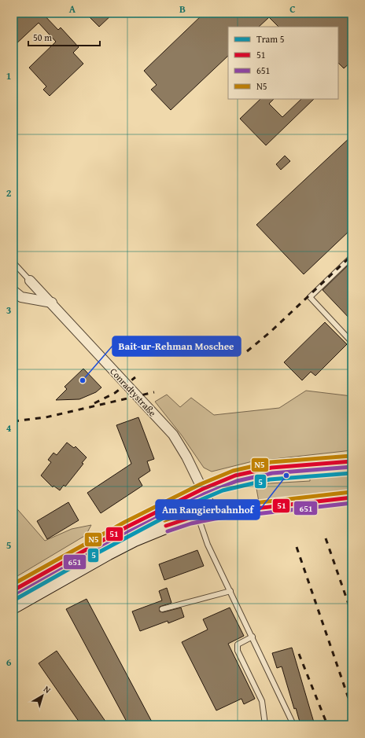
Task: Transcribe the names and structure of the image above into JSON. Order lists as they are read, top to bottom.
{
  "streets": {
    "street": ["Conradtystraße"]
  },
  "places": ["Bait-ur-Rehman Moschee", "Am Rangierbahnhof"],
  "lines": [
    "transit line N5",
    "transit line 51",
    "transit line 651",
    "tram line 5"
  ],
  "legend": [
    "Tram 5",
    "51",
    "651",
    "N5"
  ],
  "scale_bar": "50 m",
  "north": "top right",
  "grid": {
    "columns": ["A", "B", "C"],
    "rows": [
      "1",
      "2",
      "3",
      "4",
      "5",
      "6"
    ]
  }
}
